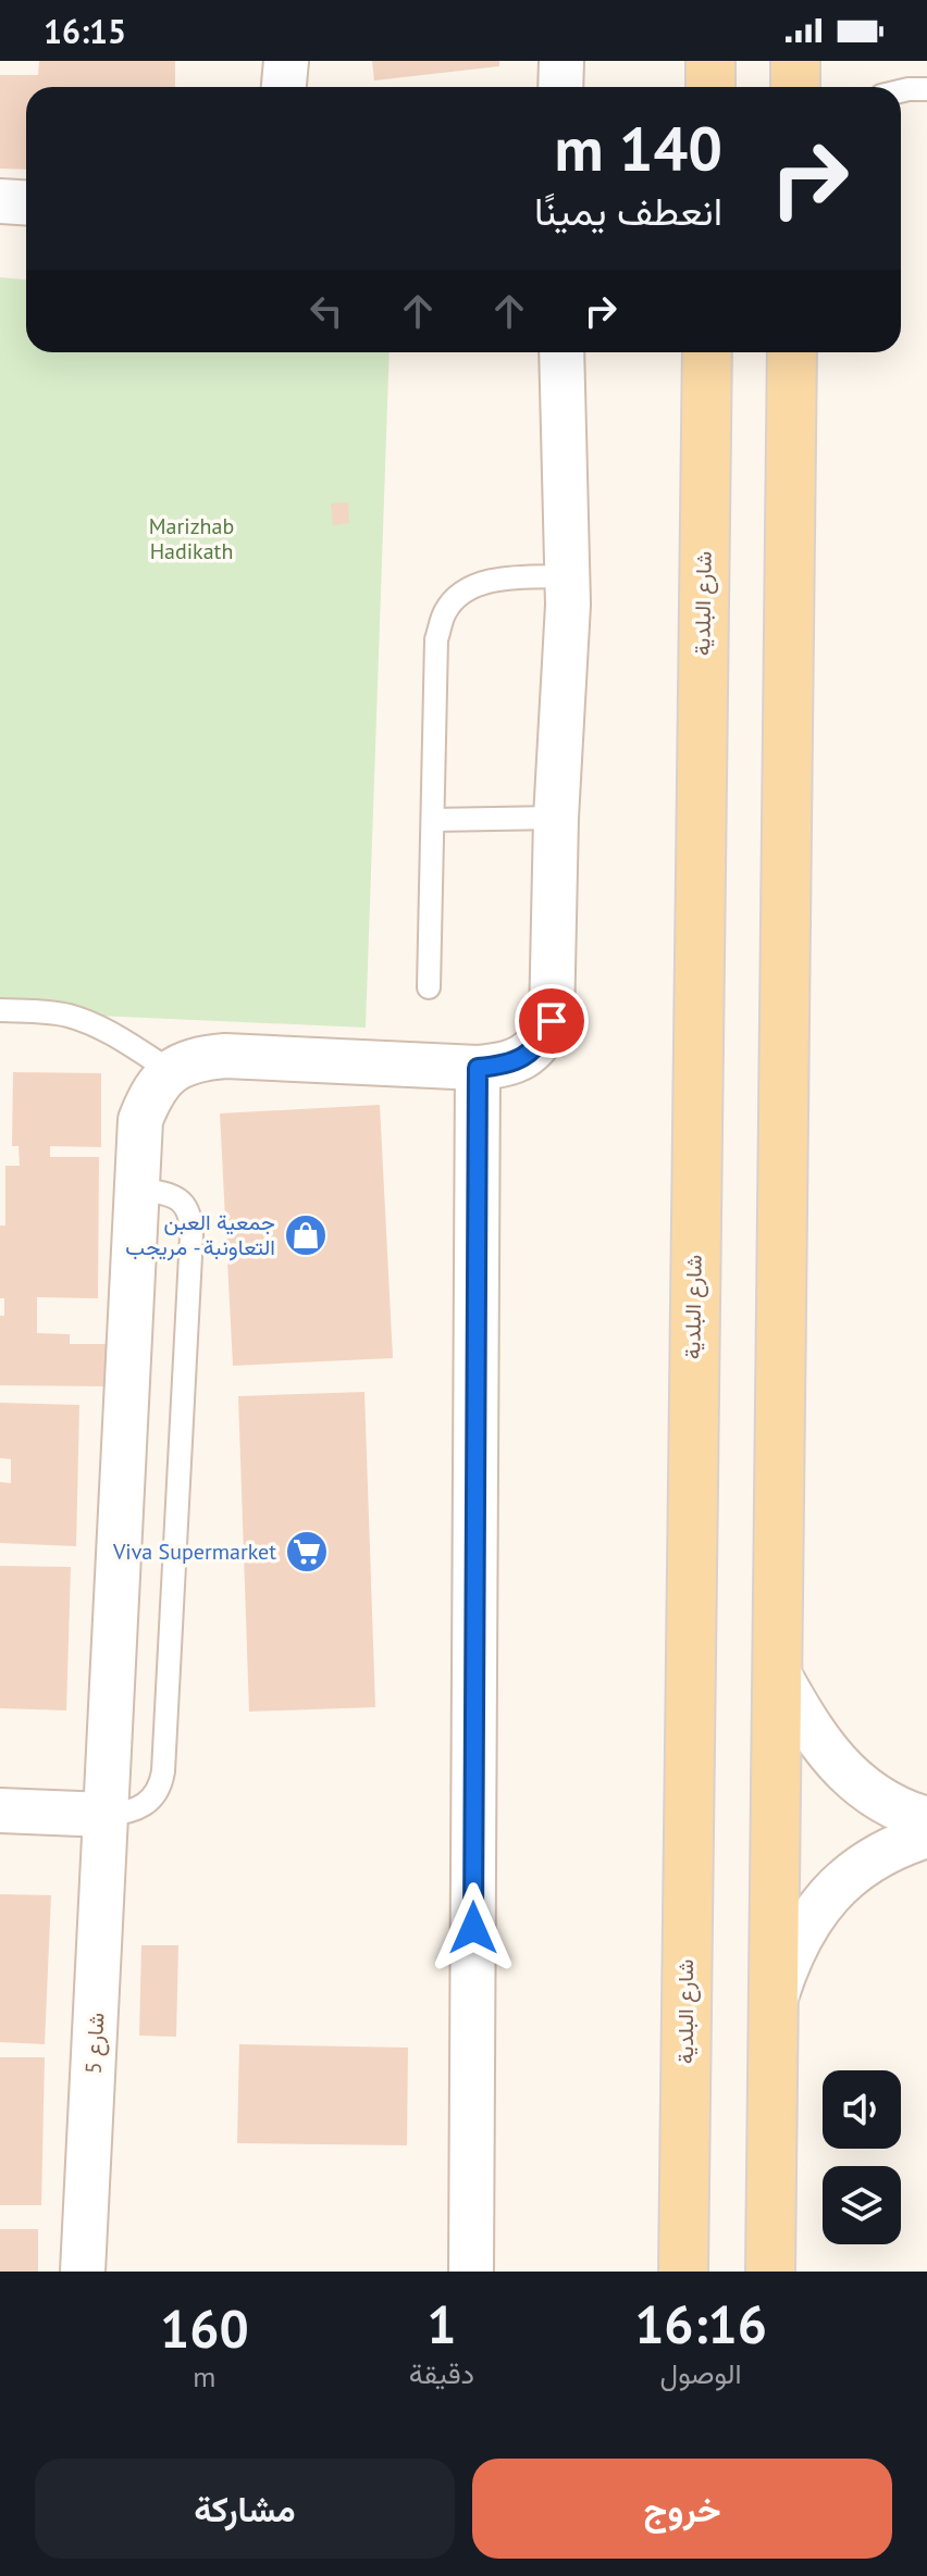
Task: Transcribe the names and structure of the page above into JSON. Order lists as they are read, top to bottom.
{
  "streets": {
    "main road": ["شارع البلدية"],
    "street": ["شارع 5"]
  },
  "parks": ["Marizhab Hadikath"],
  "places": {
    "shop": ["جمعية العبن التعاونبة - مريجب"],
    "supermarket": ["Viva Supermarket"]
  },
  "page": {
    "status": "16:15",
    "turn": ["140 m", "انعطف يمينًا"],
    "eta": [
      "16:16",
      "الوصول",
      "1",
      "دقيقة",
      "160",
      "m"
    ],
    "buttons": ["خروج", "مشاركة"]
  }
}
